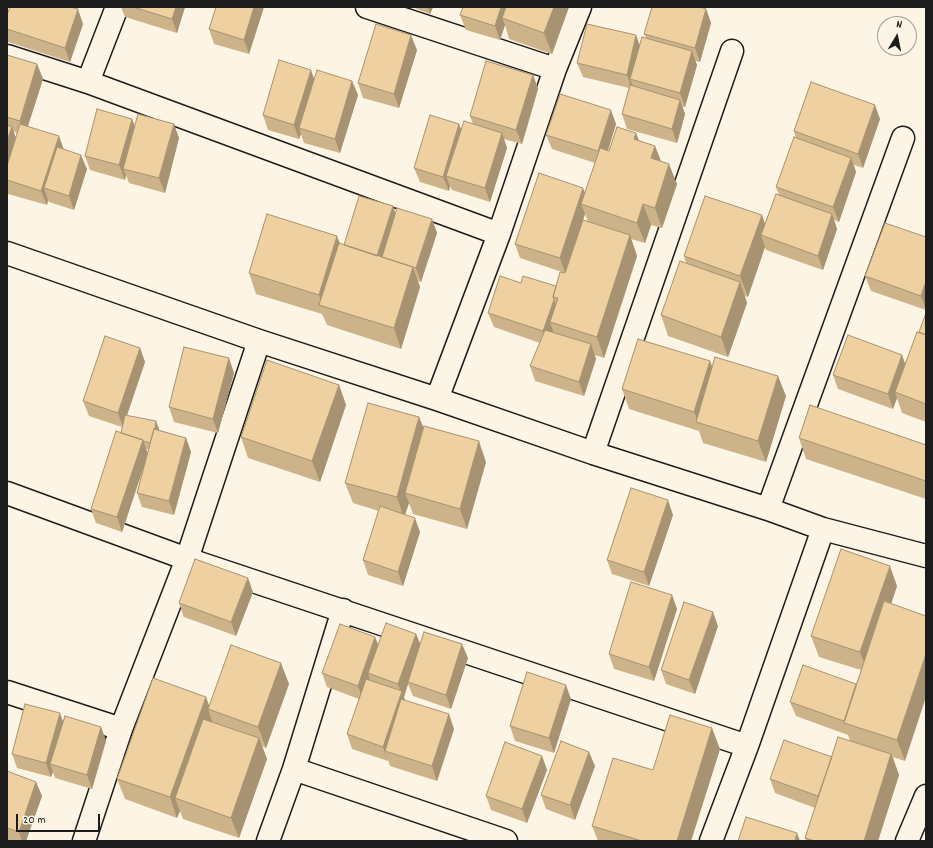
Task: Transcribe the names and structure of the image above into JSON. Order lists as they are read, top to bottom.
{
  "scale_bar": "20 m",
  "north": "top"
}
